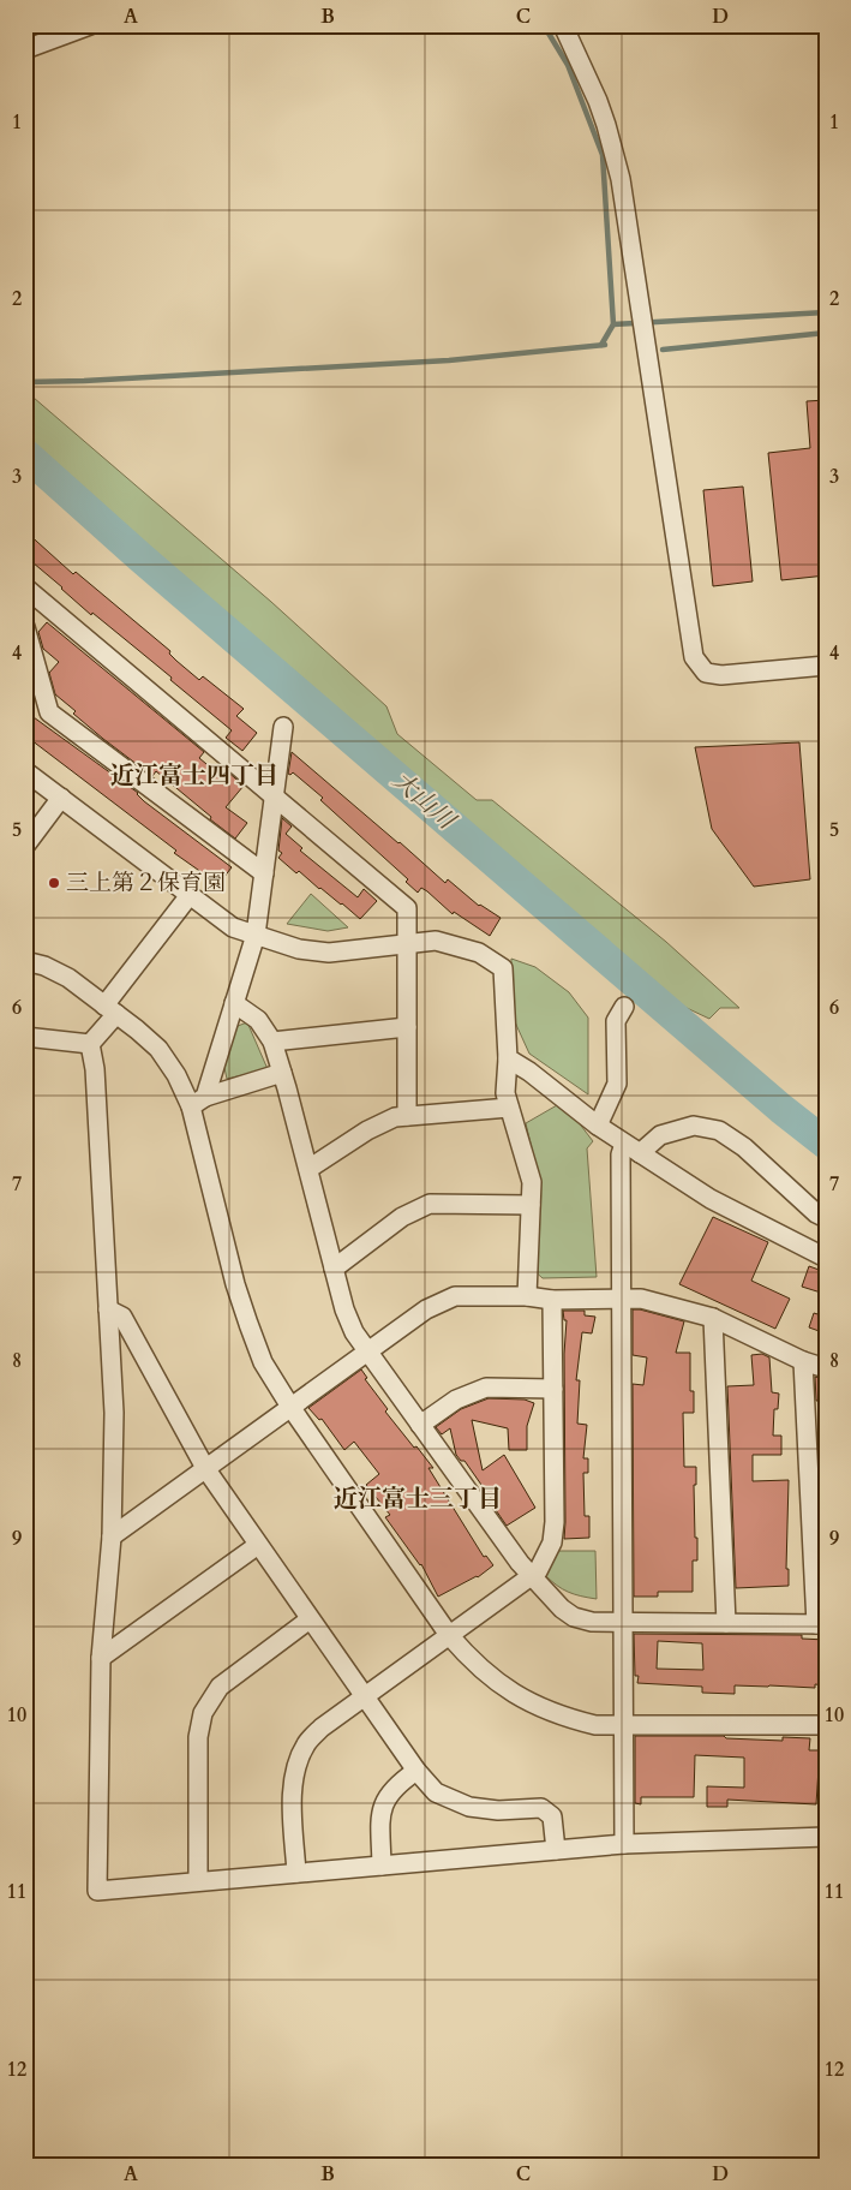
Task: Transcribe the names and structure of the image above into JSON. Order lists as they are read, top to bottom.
{
  "districts": ["近江富士四丁目", "近江富士三丁目"],
  "water": ["大山川"],
  "places": ["三上第２保育園"],
  "grid": {
    "columns": [
      "A",
      "B",
      "C",
      "D"
    ],
    "rows": [
      "1",
      "2",
      "3",
      "4",
      "5",
      "6",
      "7",
      "8",
      "9",
      "10",
      "11",
      "12"
    ]
  }
}
